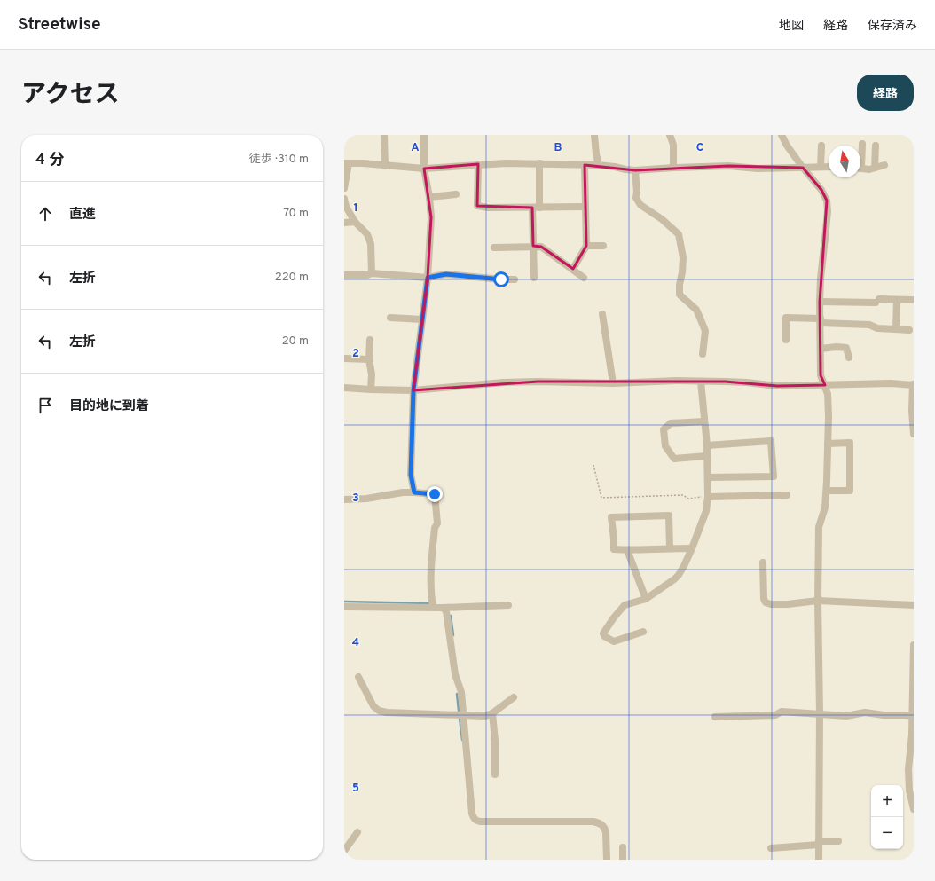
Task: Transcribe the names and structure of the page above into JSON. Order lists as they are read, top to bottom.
{
  "north": "top",
  "page": {
    "header": "Streetwise",
    "nav": ["地図", "経路", "保存済み"],
    "title": "アクセス",
    "buttons": "経路",
    "heading": ["4 分", "徒歩 · 310 m"],
    "list": [
      ["直進", "70 m"],
      ["左折", "220 m"],
      ["左折", "20 m"],
      "目的地に到着"
    ],
    "map_buttons": ["+", "−"]
  },
  "grid": {
    "columns": ["A", "B", "C"],
    "rows": [
      "1",
      "2",
      "3",
      "4",
      "5"
    ]
  }
}
